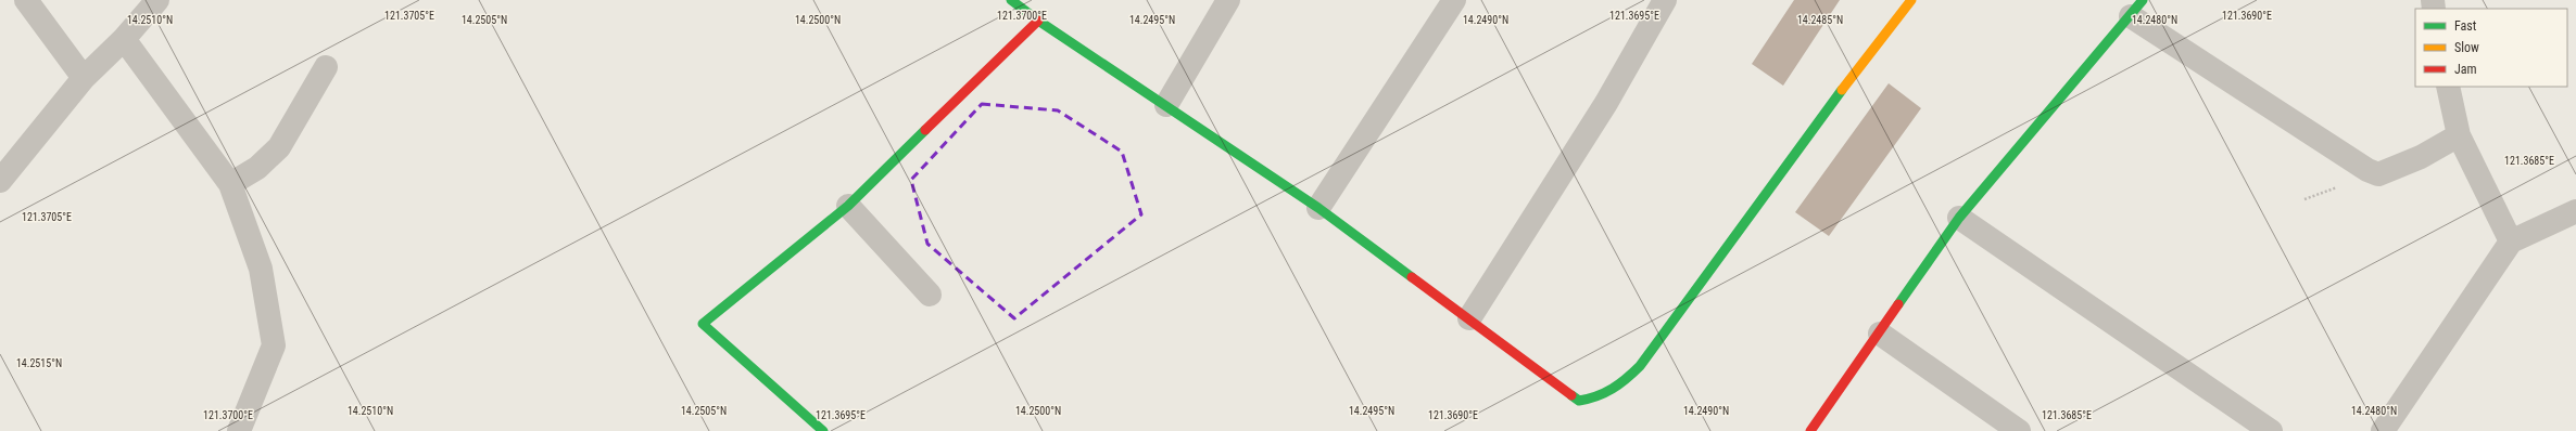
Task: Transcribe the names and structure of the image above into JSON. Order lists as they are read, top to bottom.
{
  "legend": ["Fast", "Slow", "Jam"],
  "coordinates": [
    "121.3705°E",
    "121.3700°E",
    "121.3695°E",
    "121.3690°E",
    "14.2510°N",
    "14.2505°N",
    "14.2500°N",
    "14.2495°N",
    "14.2490°N",
    "14.2485°N",
    "14.2480°N",
    "121.3685°E",
    "14.2515°N"
  ]
}
